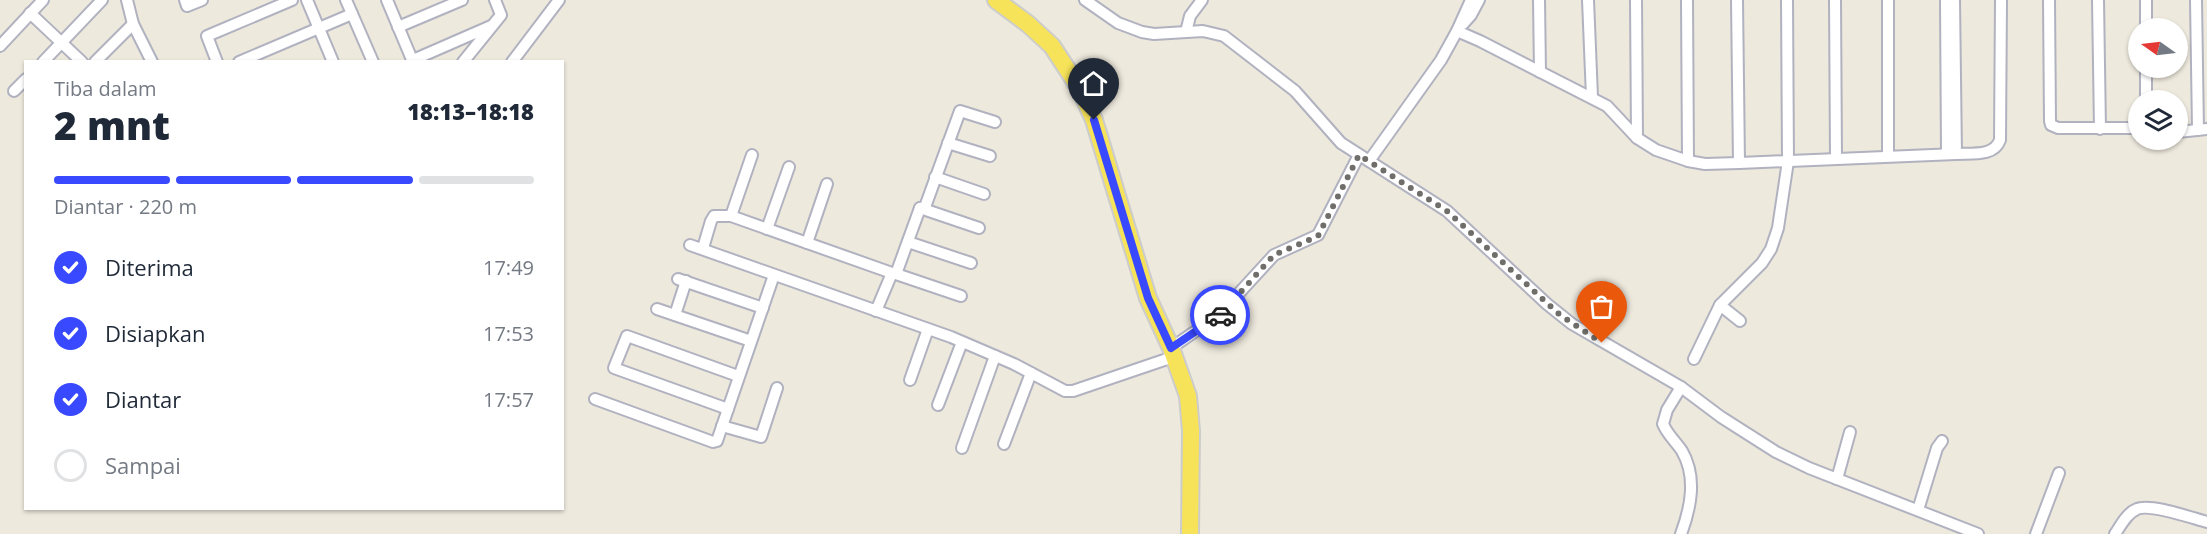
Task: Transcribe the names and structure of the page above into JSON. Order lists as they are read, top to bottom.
{
  "north": "left",
  "page": {
    "heading": ["2 mnt", "Tiba dalam", "18:13–18:18"],
    "bar": "Diantar · 220 m",
    "list": [
      ["Diterima", "17:49"],
      ["Disiapkan", "17:53"],
      ["Diantar", "17:57"],
      "Sampai"
    ]
  }
}
